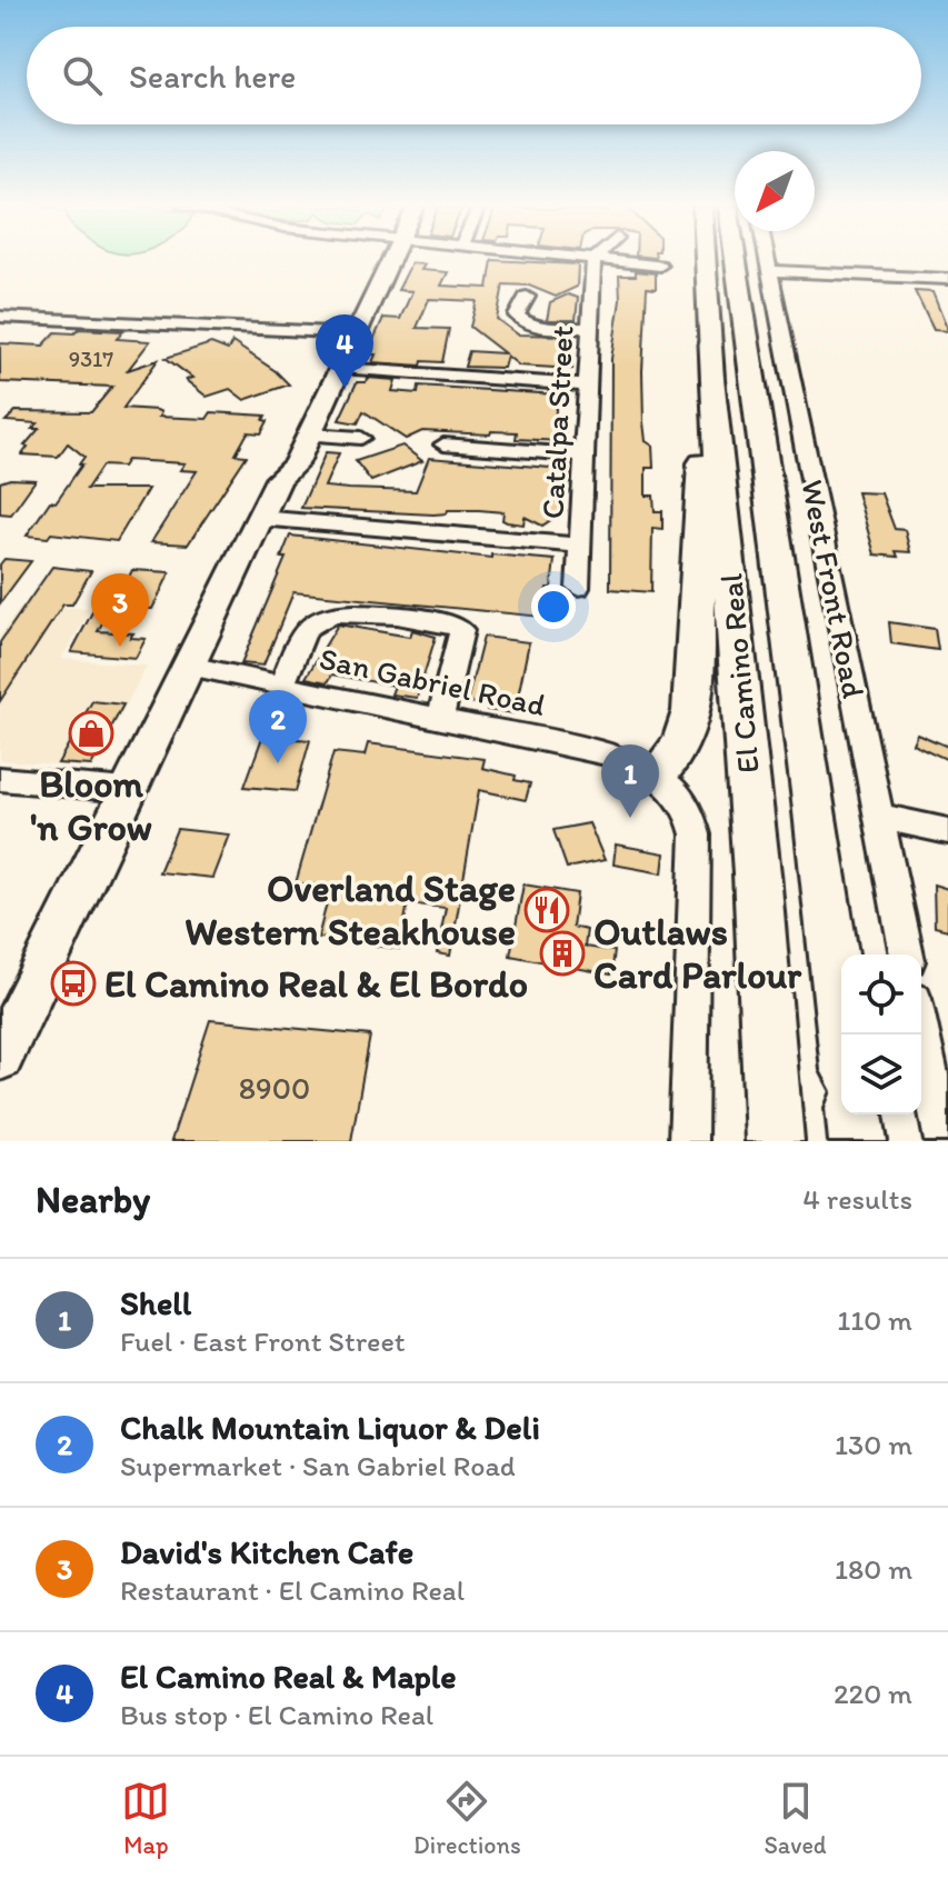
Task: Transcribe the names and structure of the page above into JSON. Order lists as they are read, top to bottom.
{
  "streets": {
    "highway": ["El Camino Real"],
    "street": ["Catalpa Street", "West Front Road", "San Gabriel Road"]
  },
  "places": {
    "shop": ["Bloom 'n Grow"],
    "restaurant": ["Overland Stage Western Steakhouse"],
    "building": ["Outlaws Card Parlour"],
    "bus stop": ["El Camino Real & El Bordo"]
  },
  "house_numbers": ["9317", "8900"],
  "north": "bottom left",
  "page": {
    "search": "Search here",
    "pins": [
      "4",
      "3",
      "2",
      "1"
    ],
    "heading": ["Nearby", "4 results"],
    "list": [
      {
        "mark": "1",
        "name": "Shell",
        "note": "Fuel · East Front Street",
        "value": "110 m"
      },
      {
        "mark": "2",
        "name": "Chalk Mountain Liquor & Deli",
        "note": "Supermarket · San Gabriel Road",
        "value": "130 m"
      },
      {
        "mark": "3",
        "name": "David's Kitchen Cafe",
        "note": "Restaurant · El Camino Real",
        "value": "180 m"
      },
      {
        "mark": "4",
        "name": "El Camino Real & Maple",
        "note": "Bus stop · El Camino Real",
        "value": "220 m"
      }
    ],
    "nav": ["Map", "Directions", "Saved"]
  }
}
